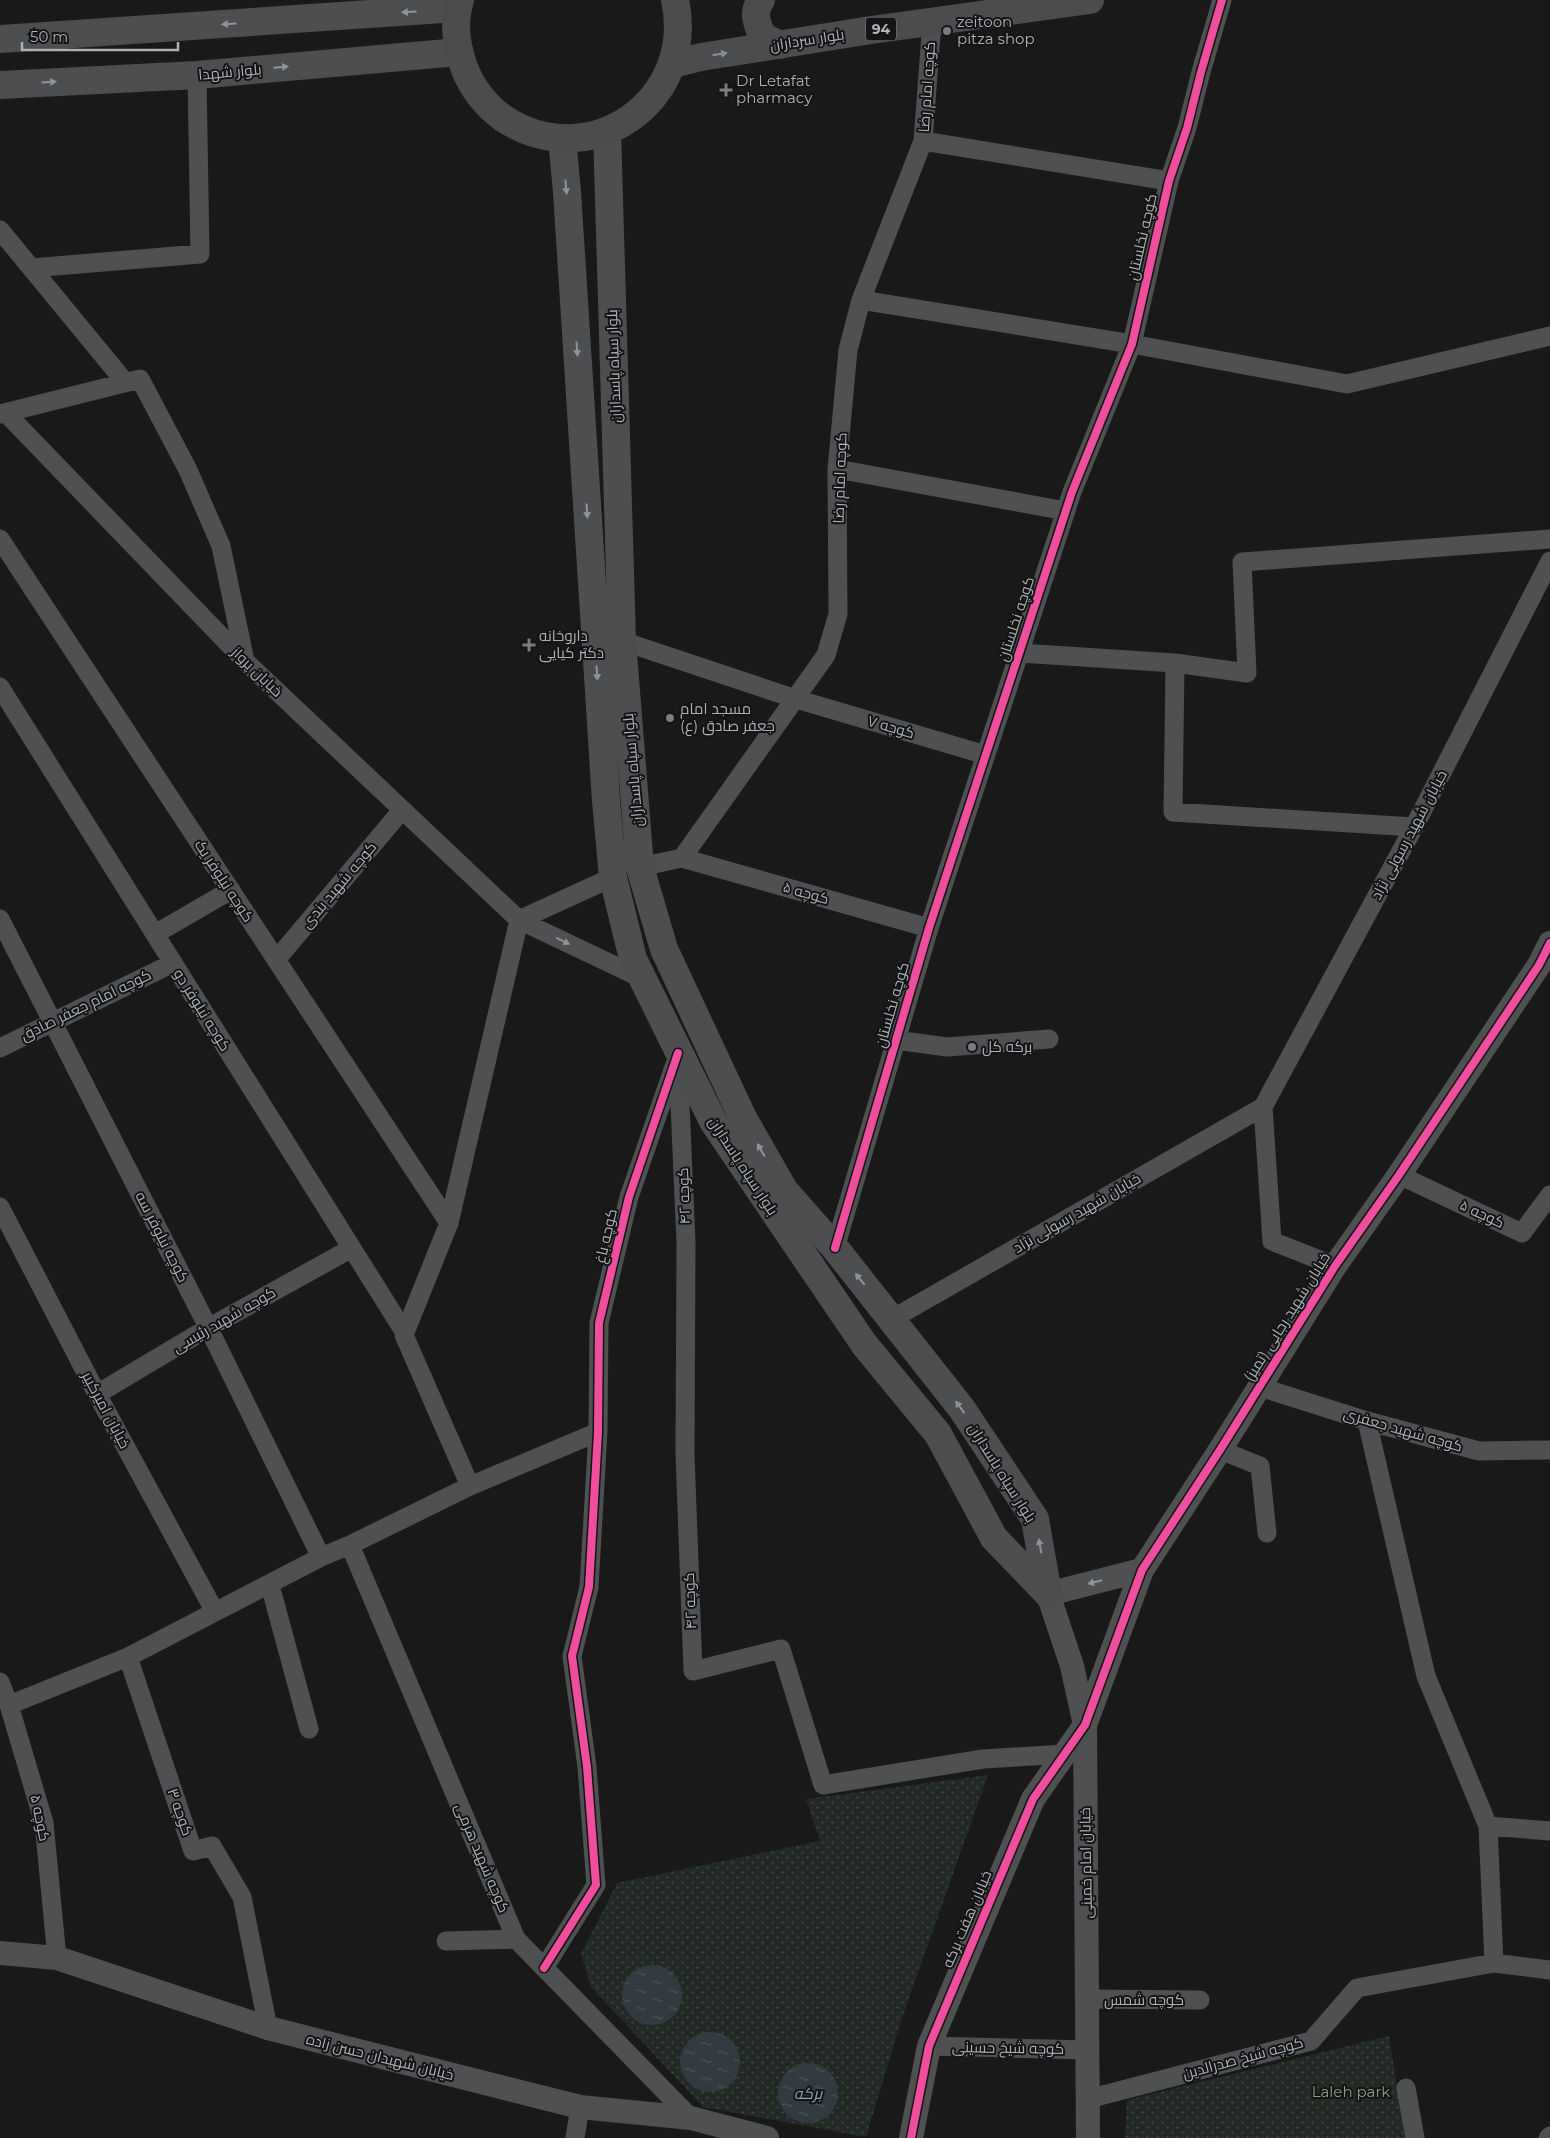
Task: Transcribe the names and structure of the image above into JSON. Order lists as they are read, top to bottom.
{
  "streets": {
    "highway": ["94", "بلوار سرداران"],
    "main road": ["بلوار شهدا", "بلوار سپاه پاسداران"],
    "street": [
      "کوچه امام رضا",
      "کوچه نخلستان",
      "خیابان پرواز",
      "کوچه ۷",
      "خیابان شهید رسولی نژاد",
      "کوچه نیلوفر یک",
      "کوچه شهید بندی",
      "کوچه ۵",
      "کوچه امام جعفر صادق",
      "کوچه نیلوفر دو",
      "کوچه ۴۲",
      "کوچه باغ",
      "کوچه نیلوفر سه",
      "خیابان شهید رجایی (تمیز)",
      "کوچه شهید رئیسی",
      "خیابان امیرکبیر",
      "کوچه شهید جعفری",
      "کوچه ۳",
      "کوچه شهید هرمی",
      "خیابان امام خمینی",
      "خیابان هفت برکه",
      "کوچه شمس",
      "کوچه شیخ حسینی",
      "خیابان شهیدان حسن زاده",
      "کوچه شیخ صدرالدین"
    ]
  },
  "crossings": [
    ["بلوار سرداران", "کوچه امام رضا"],
    ["کوچه امام رضا", "کوچه ۷"],
    ["کوچه امام رضا", "کوچه ۵"],
    ["کوچه نخلستان", "بلوار سپاه پاسداران"],
    ["کوچه نخلستان", "کوچه ۷"],
    ["کوچه نخلستان", "کوچه ۵"],
    ["بلوار سپاه پاسداران", "خیابان پرواز"],
    ["بلوار سپاه پاسداران", "کوچه ۷"],
    ["بلوار سپاه پاسداران", "خیابان شهید رسولی نژاد"],
    ["بلوار سپاه پاسداران", "کوچه ۴۲"],
    ["بلوار سپاه پاسداران", "کوچه باغ"],
    ["بلوار سپاه پاسداران", "خیابان امام خمینی"],
    ["خیابان پرواز", "کوچه شهید بندی"],
    ["کوچه نیلوفر یک", "کوچه شهید بندی"],
    ["کوچه ۵", "خیابان شهید رجایی (تمیز)"],
    ["کوچه ۵", "خیابان شهیدان حسن زاده"],
    ["کوچه امام جعفر صادق", "کوچه نیلوفر دو"],
    ["کوچه امام جعفر صادق", "کوچه نیلوفر سه"],
    ["کوچه نیلوفر دو", "کوچه شهید رئیسی"],
    ["کوچه ۴۲", "کوچه باغ"],
    ["کوچه ۴۲", "خیابان هفت برکه"],
    ["کوچه باغ", "کوچه شهید هرمی"],
    ["کوچه نیلوفر سه", "کوچه شهید رئیسی"],
    ["خیابان شهید رجایی (تمیز)", "کوچه شهید جعفری"],
    ["خیابان شهید رجایی (تمیز)", "خیابان امام خمینی"],
    ["خیابان شهید رجایی (تمیز)", "خیابان هفت برکه"],
    ["کوچه شهید رئیسی", "خیابان امیرکبیر"],
    ["کوچه ۳", "خیابان شهیدان حسن زاده"],
    ["کوچه شهید هرمی", "خیابان شهیدان حسن زاده"],
    ["خیابان امام خمینی", "خیابان هفت برکه"],
    ["خیابان امام خمینی", "کوچه شمس"],
    ["خیابان امام خمینی", "کوچه شیخ حسینی"],
    ["خیابان امام خمینی", "کوچه شیخ صدرالدین"],
    ["خیابان هفت برکه", "کوچه شیخ حسینی"]
  ],
  "water": ["برکه"],
  "parks": ["Laleh park"],
  "places": {
    "other": ["zeitoon pitza shop", "مسجد امام جعفر صادق (ع)", "برکه کل"],
    "health": ["Dr Letafat pharmacy", "داروخانه دکتر کیایی"]
  },
  "scale_bar": "50 m"
}
